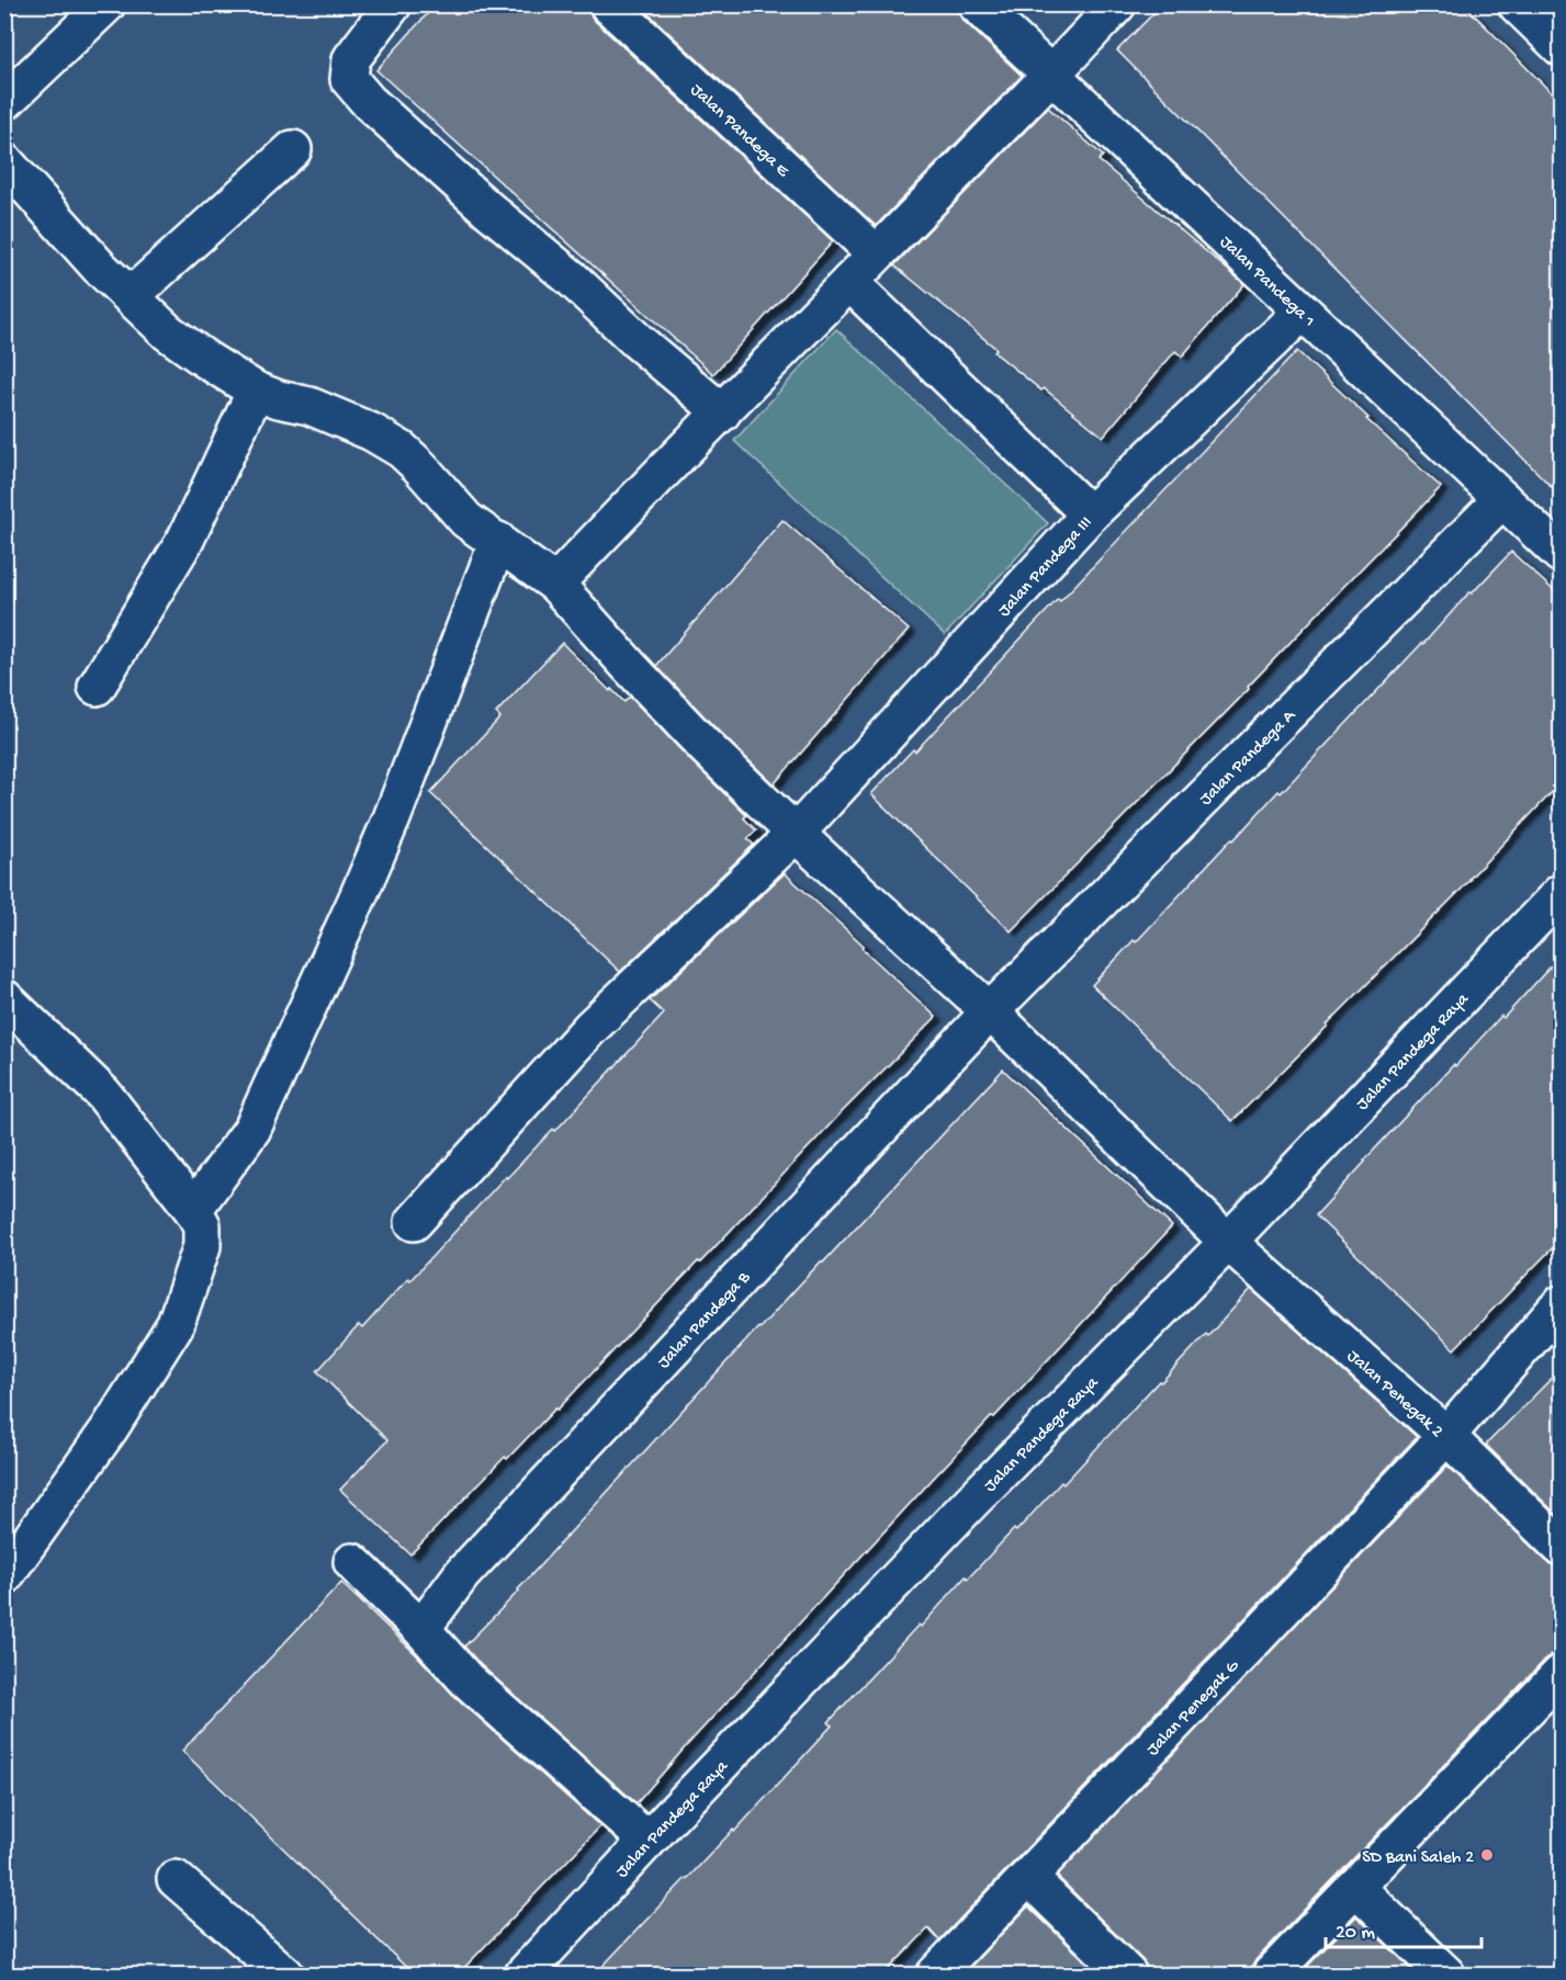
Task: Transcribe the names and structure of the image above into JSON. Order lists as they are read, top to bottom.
{
  "streets": {
    "street": [
      "Jalan Pandega E",
      "Jalan Pandega 1",
      "Jalan Pandega III",
      "Jalan Pandega A",
      "Jalan Pandega Raya",
      "Jalan Pandega B",
      "Jalan Penegak 2",
      "Jalan Penegak G"
    ]
  },
  "crossings": [
    ["Jalan Pandega 1", "Jalan Pandega III"],
    ["Jalan Pandega 1", "Jalan Pandega A"],
    ["Jalan Pandega III", "Jalan Penegak 2"],
    ["Jalan Pandega A", "Jalan Pandega B"],
    ["Jalan Pandega A", "Jalan Penegak 2"],
    ["Jalan Pandega Raya", "Jalan Penegak 2"],
    ["Jalan Pandega B", "Jalan Penegak 2"],
    ["Jalan Penegak 2", "Jalan Penegak G"]
  ],
  "places": ["SD Bani Saleh 2"],
  "scale_bar": "20 m"
}
